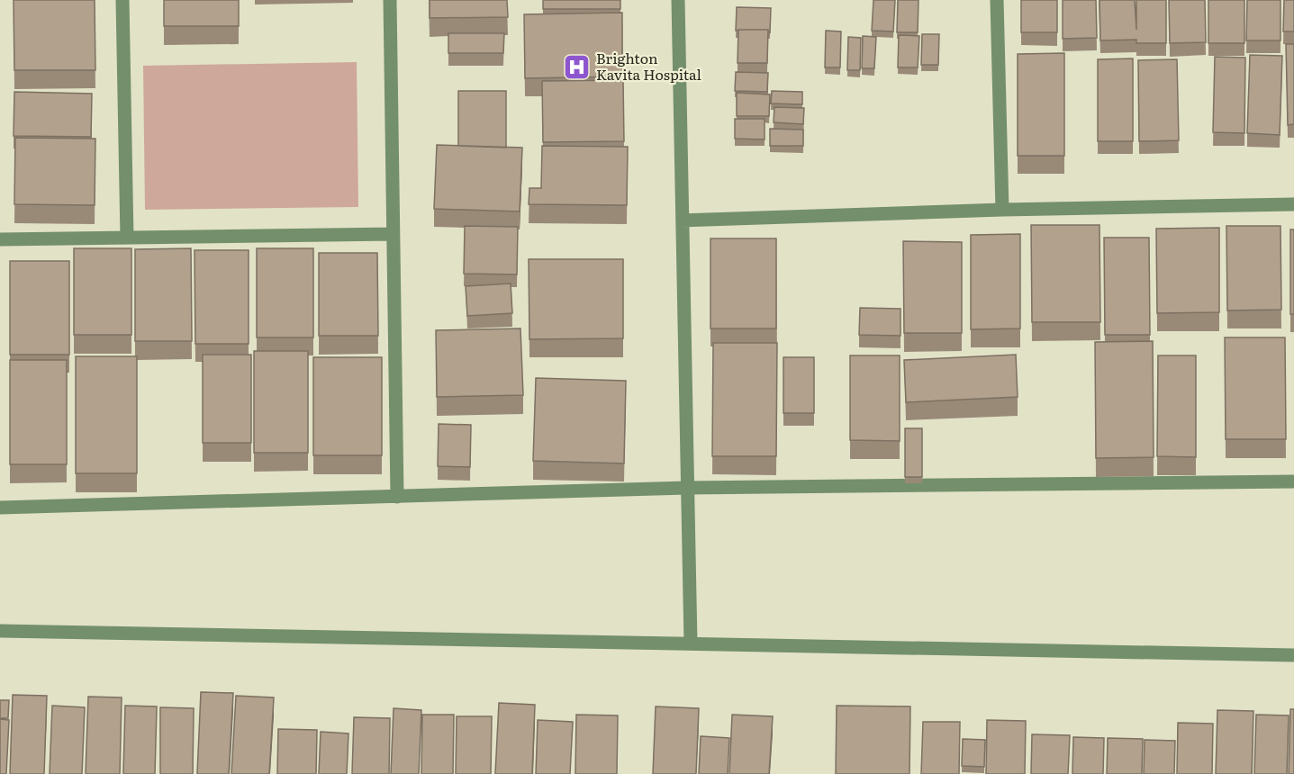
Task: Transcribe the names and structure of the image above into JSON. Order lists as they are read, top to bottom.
{
  "places": {
    "hospital": ["Brighton Kavita Hospital"]
  }
}
